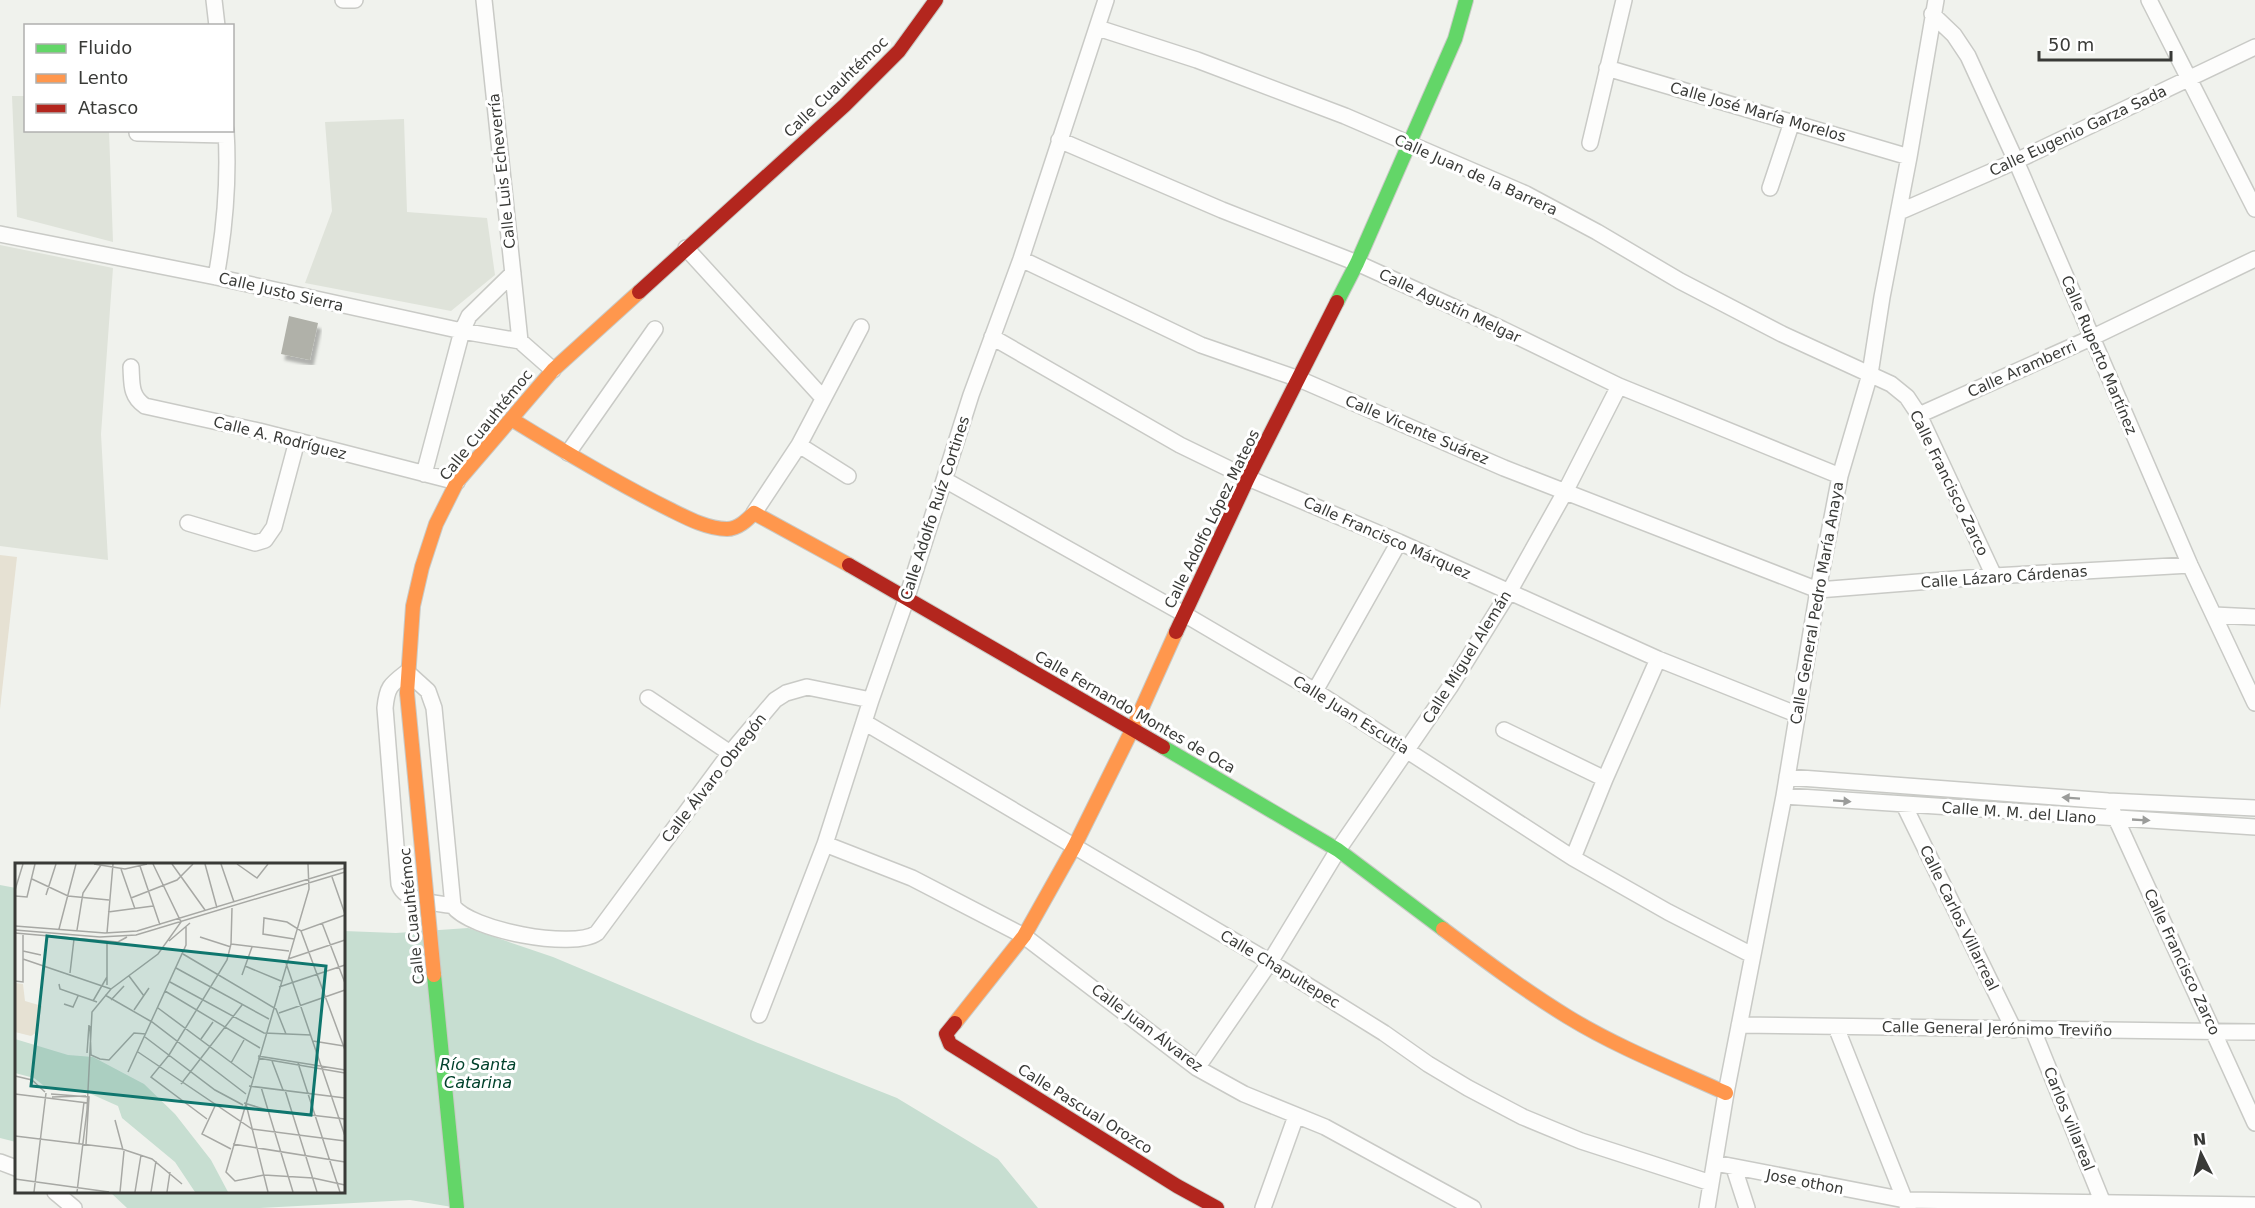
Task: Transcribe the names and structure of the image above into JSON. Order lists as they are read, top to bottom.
{
  "streets": {
    "street": [
      "Calle Cuauhtémoc",
      "Calle José María Morelos",
      "Calle Eugenio Garza Sada",
      "Calle Luis Echeverría",
      "Calle Juan de la Barrera",
      "Calle Justo Sierra",
      "Calle Agustín Melgar",
      "Calle Ruperto Martínez",
      "Calle Aramberri",
      "Calle Vicente Suárez",
      "Calle A. Rodríguez",
      "Calle Francisco Zarco",
      "Calle Adolfo Ruíz Cortines",
      "Calle Adolfo López Mateos",
      "Calle Francisco Márquez",
      "Calle Lázaro Cárdenas",
      "Calle General Pedro María Anaya",
      "Calle Miguel Alemán",
      "Calle Fernando Montes de Oca",
      "Calle Juan Escutia",
      "Calle Álvaro Obregón",
      "Calle M. M. del Llano",
      "Calle Carlos Villarreal",
      "Calle Chapultepec",
      "Calle Juan Álvarez",
      "Calle General Jerónimo Treviño",
      "Calle Pascual Orozco",
      "Carlos villareal",
      "Jose othon"
    ]
  },
  "crossings": [
    ["Calle Cuauhtémoc", "Calle A. Rodríguez"],
    ["Calle José María Morelos", "Calle General Pedro María Anaya"],
    ["Calle Eugenio Garza Sada", "Calle Ruperto Martínez"],
    ["Calle Eugenio Garza Sada", "Calle General Pedro María Anaya"],
    ["Calle Luis Echeverría", "Calle Justo Sierra"],
    ["Calle Juan de la Barrera", "Calle Francisco Zarco"],
    ["Calle Juan de la Barrera", "Calle Adolfo Ruíz Cortines"],
    ["Calle Juan de la Barrera", "Calle Adolfo López Mateos"],
    ["Calle Juan de la Barrera", "Calle General Pedro María Anaya"],
    ["Calle Agustín Melgar", "Calle Adolfo Ruíz Cortines"],
    ["Calle Agustín Melgar", "Calle Adolfo López Mateos"],
    ["Calle Agustín Melgar", "Calle General Pedro María Anaya"],
    ["Calle Agustín Melgar", "Calle Miguel Alemán"],
    ["Calle Ruperto Martínez", "Calle Aramberri"],
    ["Calle Ruperto Martínez", "Calle Lázaro Cárdenas"],
    ["Calle Ruperto Martínez", "Calle General Pedro María Anaya"],
    ["Calle Aramberri", "Calle Francisco Zarco"],
    ["Calle Vicente Suárez", "Calle Adolfo Ruíz Cortines"],
    ["Calle Vicente Suárez", "Calle Adolfo López Mateos"],
    ["Calle Vicente Suárez", "Calle Lázaro Cárdenas"],
    ["Calle Vicente Suárez", "Calle General Pedro María Anaya"],
    ["Calle Vicente Suárez", "Calle Miguel Alemán"],
    ["Calle Francisco Zarco", "Calle Lázaro Cárdenas"],
    ["Calle Francisco Zarco", "Calle General Pedro María Anaya"],
    ["Calle Francisco Zarco", "Calle M. M. del Llano"],
    ["Calle Francisco Zarco", "Calle General Jerónimo Treviño"],
    ["Calle Adolfo Ruíz Cortines", "Calle Francisco Márquez"],
    ["Calle Adolfo Ruíz Cortines", "Calle Fernando Montes de Oca"],
    ["Calle Adolfo Ruíz Cortines", "Calle Juan Escutia"],
    ["Calle Adolfo Ruíz Cortines", "Calle Álvaro Obregón"],
    ["Calle Adolfo Ruíz Cortines", "Calle Chapultepec"],
    ["Calle Adolfo Ruíz Cortines", "Calle Juan Álvarez"],
    ["Calle Adolfo López Mateos", "Calle Francisco Márquez"],
    ["Calle Adolfo López Mateos", "Calle Fernando Montes de Oca"],
    ["Calle Adolfo López Mateos", "Calle Juan Escutia"],
    ["Calle Adolfo López Mateos", "Calle Chapultepec"],
    ["Calle Adolfo López Mateos", "Calle Juan Álvarez"],
    ["Calle Adolfo López Mateos", "Calle Pascual Orozco"],
    ["Calle Francisco Márquez", "Calle General Pedro María Anaya"],
    ["Calle Francisco Márquez", "Calle Miguel Alemán"],
    ["Calle Lázaro Cárdenas", "Calle General Pedro María Anaya"],
    ["Calle General Pedro María Anaya", "Calle Fernando Montes de Oca"],
    ["Calle General Pedro María Anaya", "Calle Juan Escutia"],
    ["Calle General Pedro María Anaya", "Calle M. M. del Llano"],
    ["Calle General Pedro María Anaya", "Calle Chapultepec"],
    ["Calle General Pedro María Anaya", "Calle General Jerónimo Treviño"],
    ["Calle General Pedro María Anaya", "Jose othon"],
    ["Calle Miguel Alemán", "Calle Fernando Montes de Oca"],
    ["Calle Miguel Alemán", "Calle Juan Escutia"],
    ["Calle Miguel Alemán", "Calle Chapultepec"],
    ["Calle Miguel Alemán", "Calle Juan Álvarez"],
    ["Calle M. M. del Llano", "Calle Carlos Villarreal"],
    ["Calle Carlos Villarreal", "Calle General Jerónimo Treviño"],
    ["Calle General Jerónimo Treviño", "Carlos villareal"],
    ["Carlos villareal", "Jose othon"]
  ],
  "water": ["Río Santa Catarina"],
  "legend": ["Fluido", "Lento", "Atasco"],
  "scale_bar": "50 m",
  "north": "top"
}
